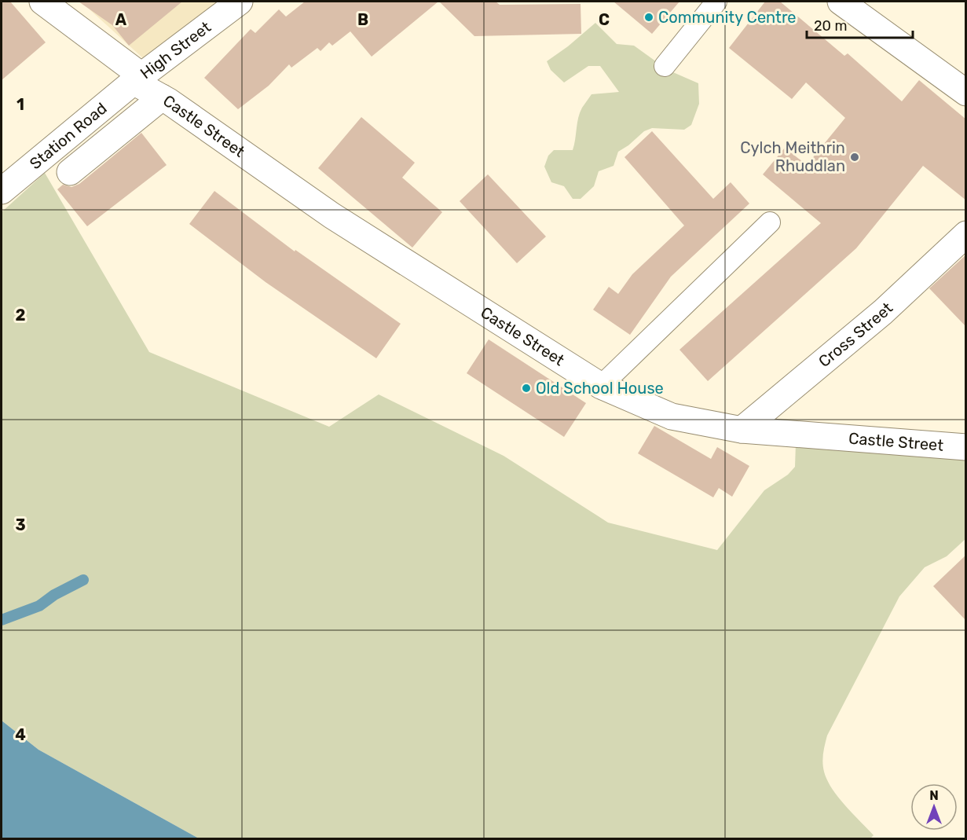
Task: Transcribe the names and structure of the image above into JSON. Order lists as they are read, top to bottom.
{
  "streets": {
    "street": [
      "High Street",
      "Castle Street",
      "Station Road",
      "Cross Street"
    ]
  },
  "crossings": [
    ["High Street", "Castle Street"],
    ["High Street", "Station Road"],
    ["Castle Street", "Station Road"],
    ["Castle Street", "Cross Street"]
  ],
  "places": ["Community Centre", "Cylch Meithrin Rhuddlan", "Old School House"],
  "scale_bar": "20 m",
  "north": "top",
  "grid": {
    "columns": ["A", "B", "C"],
    "rows": [
      "1",
      "2",
      "3",
      "4"
    ]
  }
}
